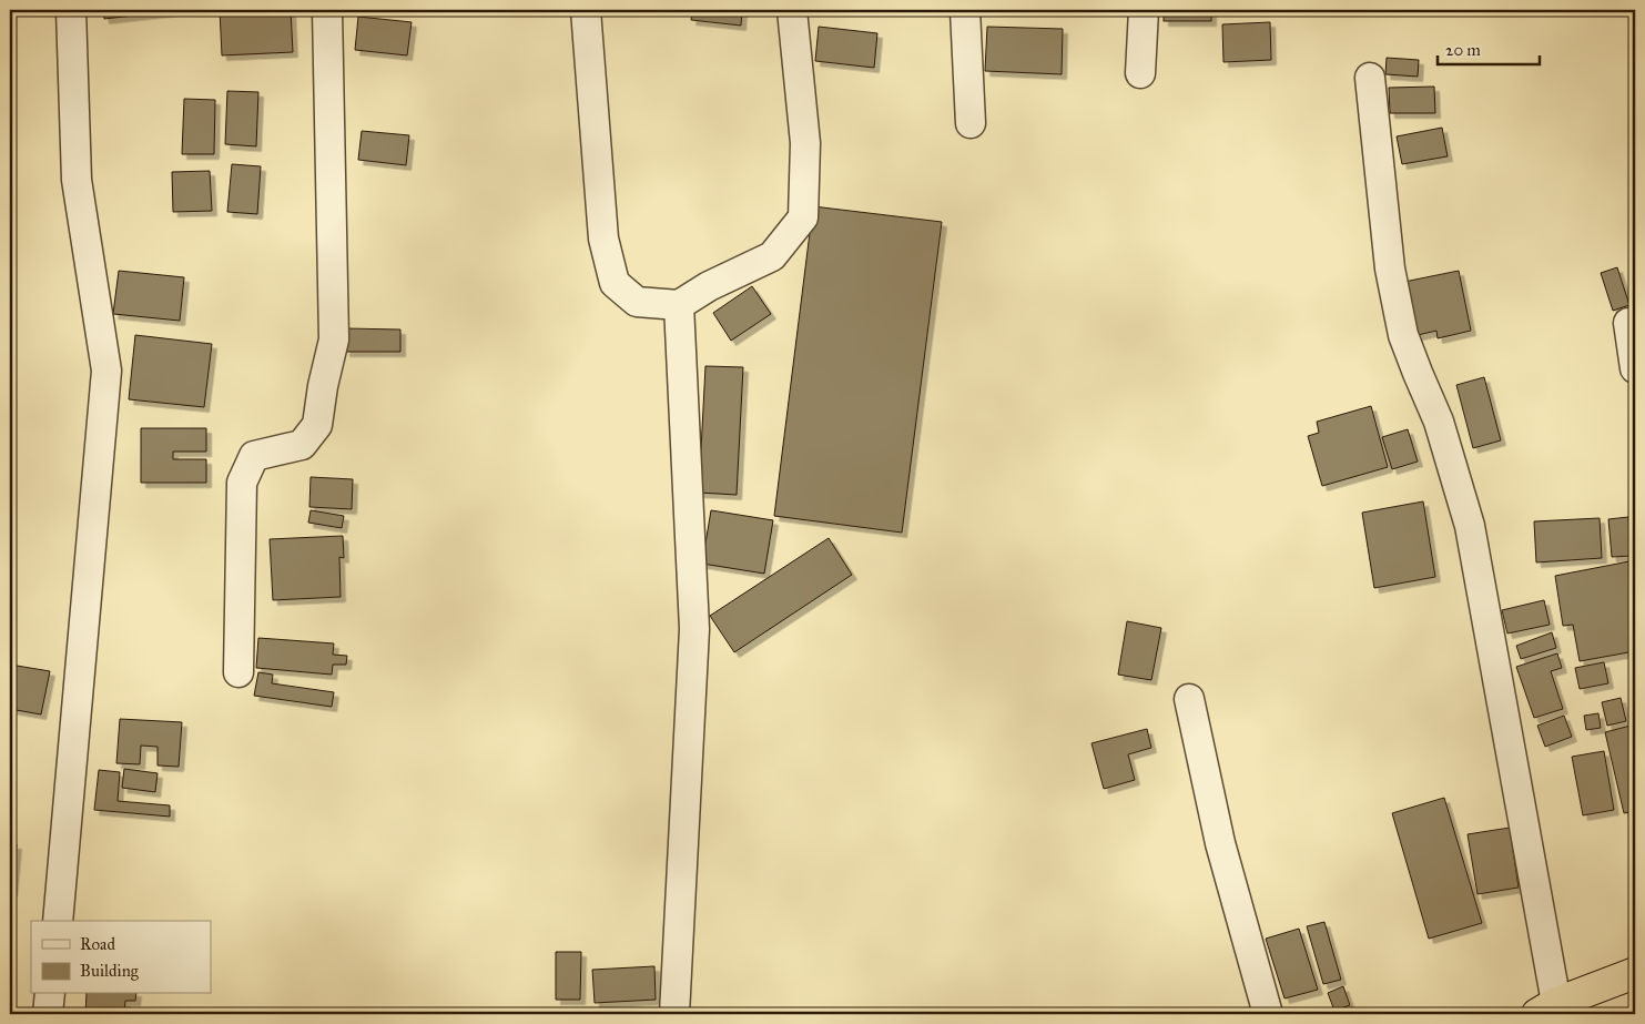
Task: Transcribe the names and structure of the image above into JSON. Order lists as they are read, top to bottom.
{
  "legend": ["Road", "Building"],
  "scale_bar": "20 m"
}
